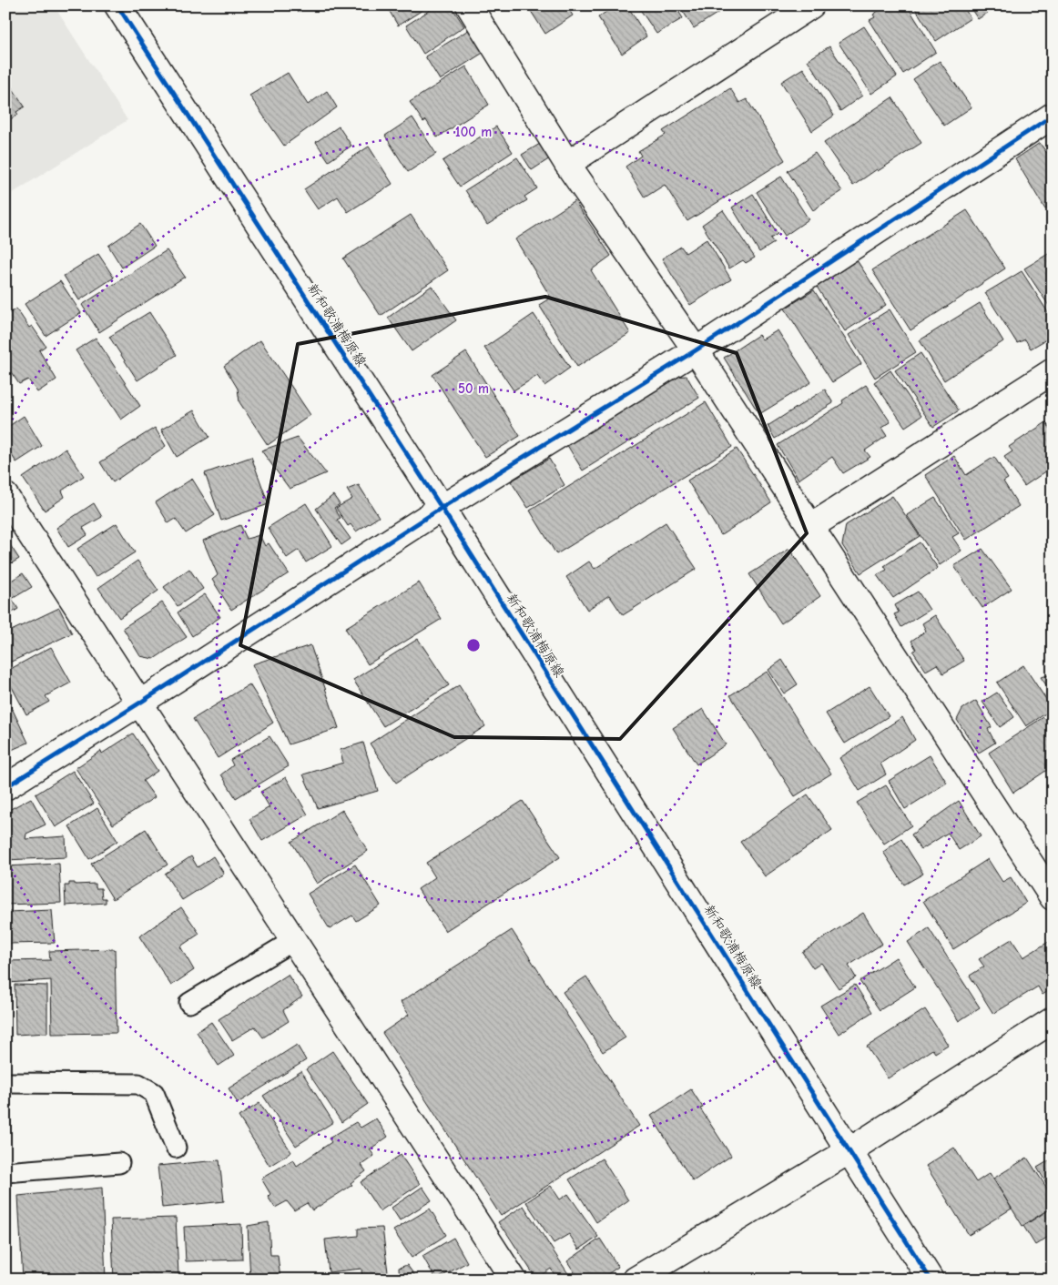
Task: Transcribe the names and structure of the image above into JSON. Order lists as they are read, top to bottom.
{
  "streets": {
    "street": ["新和歌浦梅原線"]
  },
  "rings": ["100 m", "50 m"]
}
